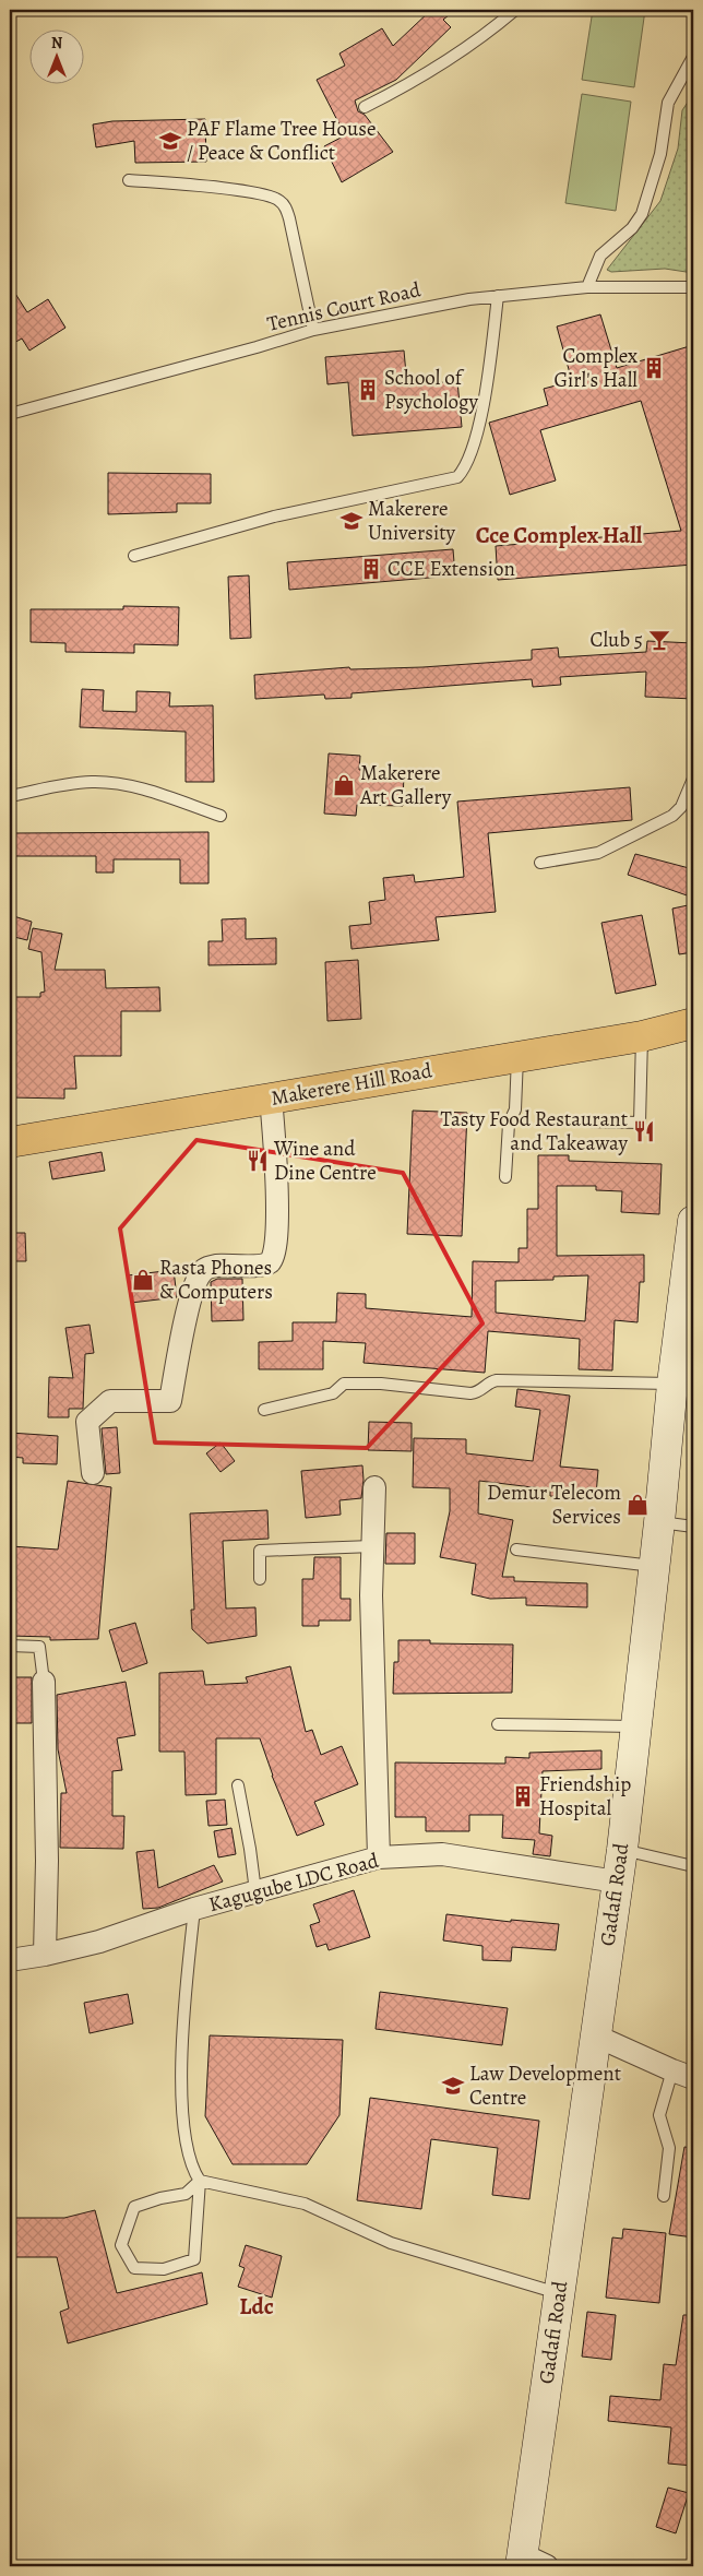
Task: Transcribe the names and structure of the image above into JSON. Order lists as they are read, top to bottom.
{
  "streets": {
    "main road": ["Makerere Hill Road"],
    "street": ["Kagugube LDC Road", "Gadafi Road"],
    "lane": ["Tennis Court Road"]
  },
  "crossings": [
    ["Kagugube LDC Road", "Gadafi Road"]
  ],
  "districts": ["Cce Complex Hall", "Ldc"],
  "places": {
    "school or university": ["PAF Flame Tree House / Peace & Conflict", "Makerere University", "Law Development Centre"],
    "building": [
      "Complex Girl's Hall",
      "School of Psychology",
      "CCE Extension",
      "Friendship Hospital"
    ],
    "bar": ["Club 5"],
    "shop": ["Makerere Art Gallery", "Rasta Phones & Computers", "Demur Telecom Services"],
    "restaurant": ["Tasty Food Restaurant and Takeaway", "Wine and Dine Centre"]
  },
  "north": "top"
}
